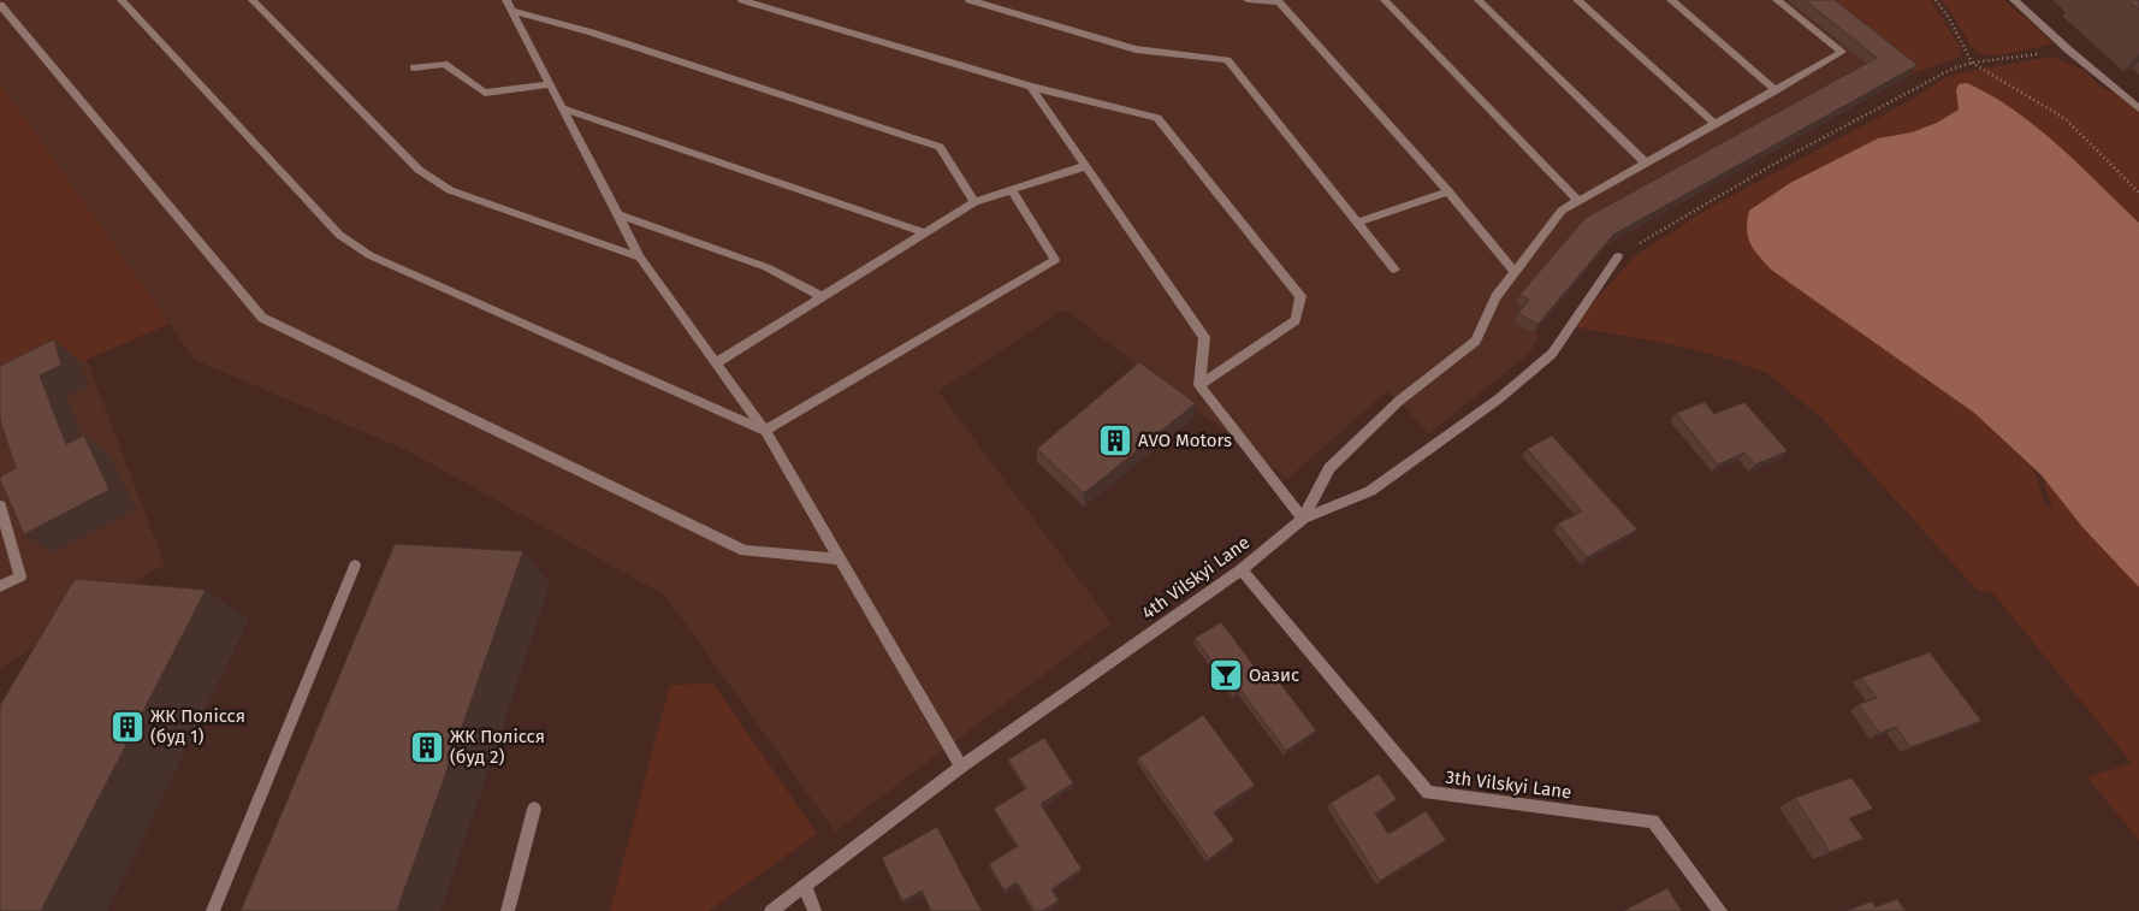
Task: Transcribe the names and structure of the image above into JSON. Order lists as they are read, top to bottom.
{
  "streets": {
    "street": ["4th Vilskyi Lane", "3th Vilskyi Lane"]
  },
  "crossings": [
    ["4th Vilskyi Lane", "3th Vilskyi Lane"]
  ],
  "places": {
    "building": ["AVO Motors", "ЖК Полісся (буд 1)", "ЖК Полісся (буд 2)"],
    "bar": ["Оазис"]
  }
}
